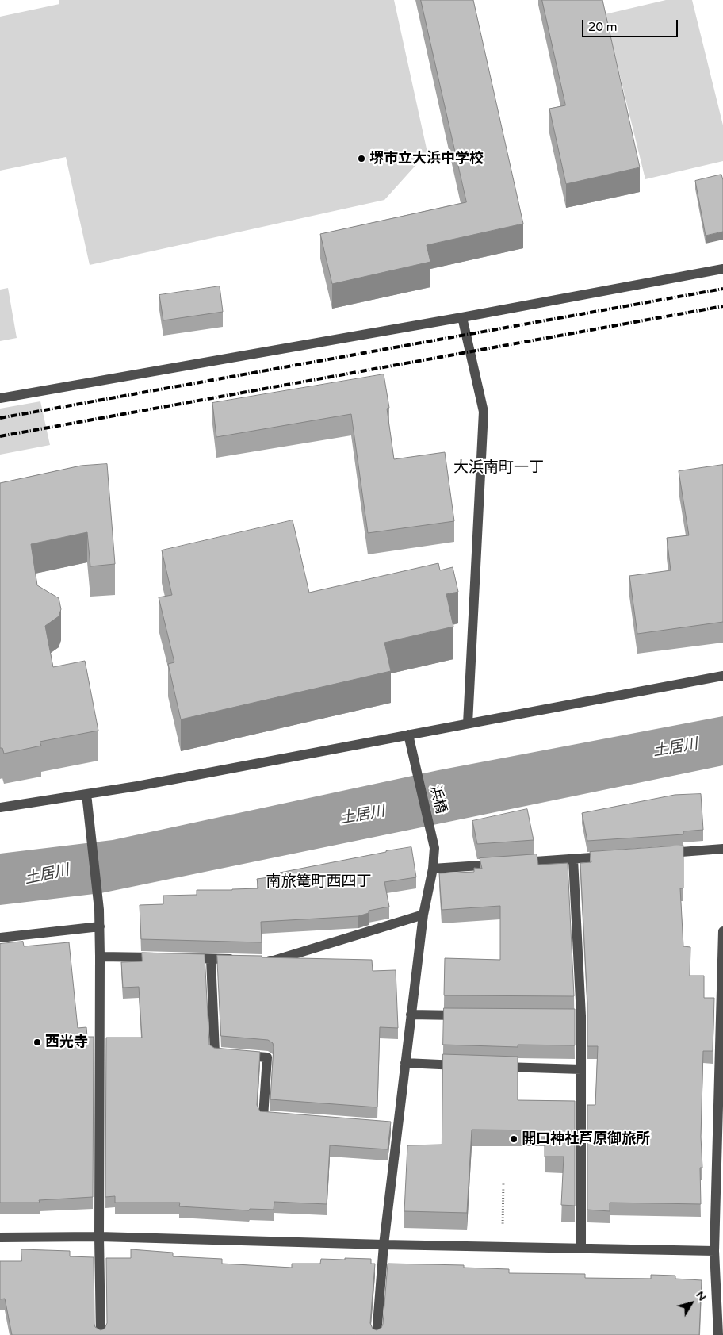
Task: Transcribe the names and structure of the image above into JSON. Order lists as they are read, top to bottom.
{
  "streets": {
    "street": ["浜橋"]
  },
  "districts": ["大浜南町一丁", "南旅篭町西四丁"],
  "water": ["土居川"],
  "places": ["堺市立大浜中学校", "西光寺", "開口神社芦原御旅所"],
  "scale_bar": "20 m",
  "north": "top right"
}
